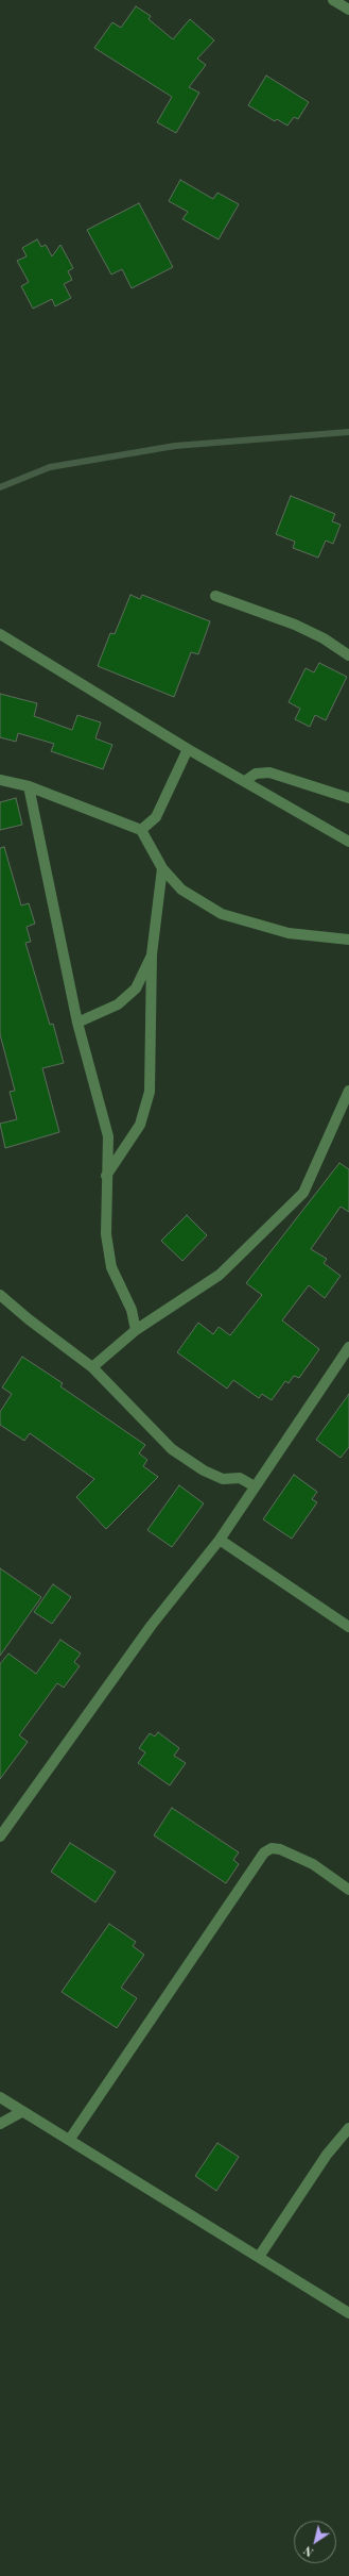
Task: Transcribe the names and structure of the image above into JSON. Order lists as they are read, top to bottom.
{
  "north": "bottom left"
}
